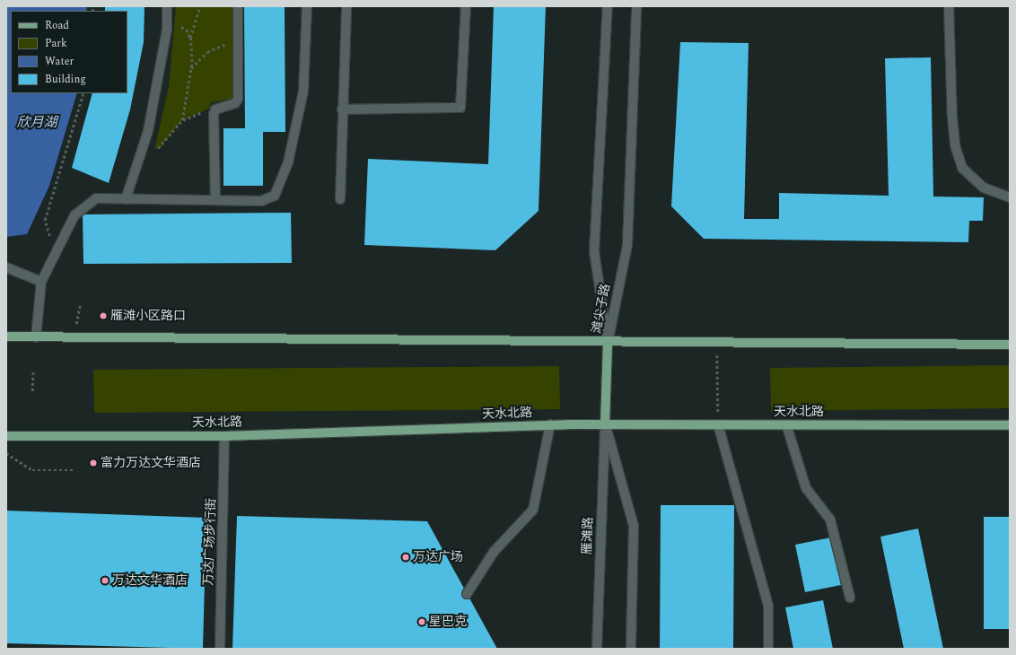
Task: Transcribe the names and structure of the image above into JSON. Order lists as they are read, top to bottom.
{
  "streets": {
    "main road": ["天水北路"],
    "street": ["滩尖子路", "雁滩路", "万达广场步行街"]
  },
  "crossings": [
    ["天水北路", "雁滩路"],
    ["天水北路", "万达广场步行街"]
  ],
  "water": ["欣月湖"],
  "places": [
    "雁滩小区路口",
    "富力万达文华酒店",
    "万达广场",
    "万达文华酒店",
    "星巴克"
  ],
  "legend": [
    "Road",
    "Park",
    "Water",
    "Building"
  ]
}
